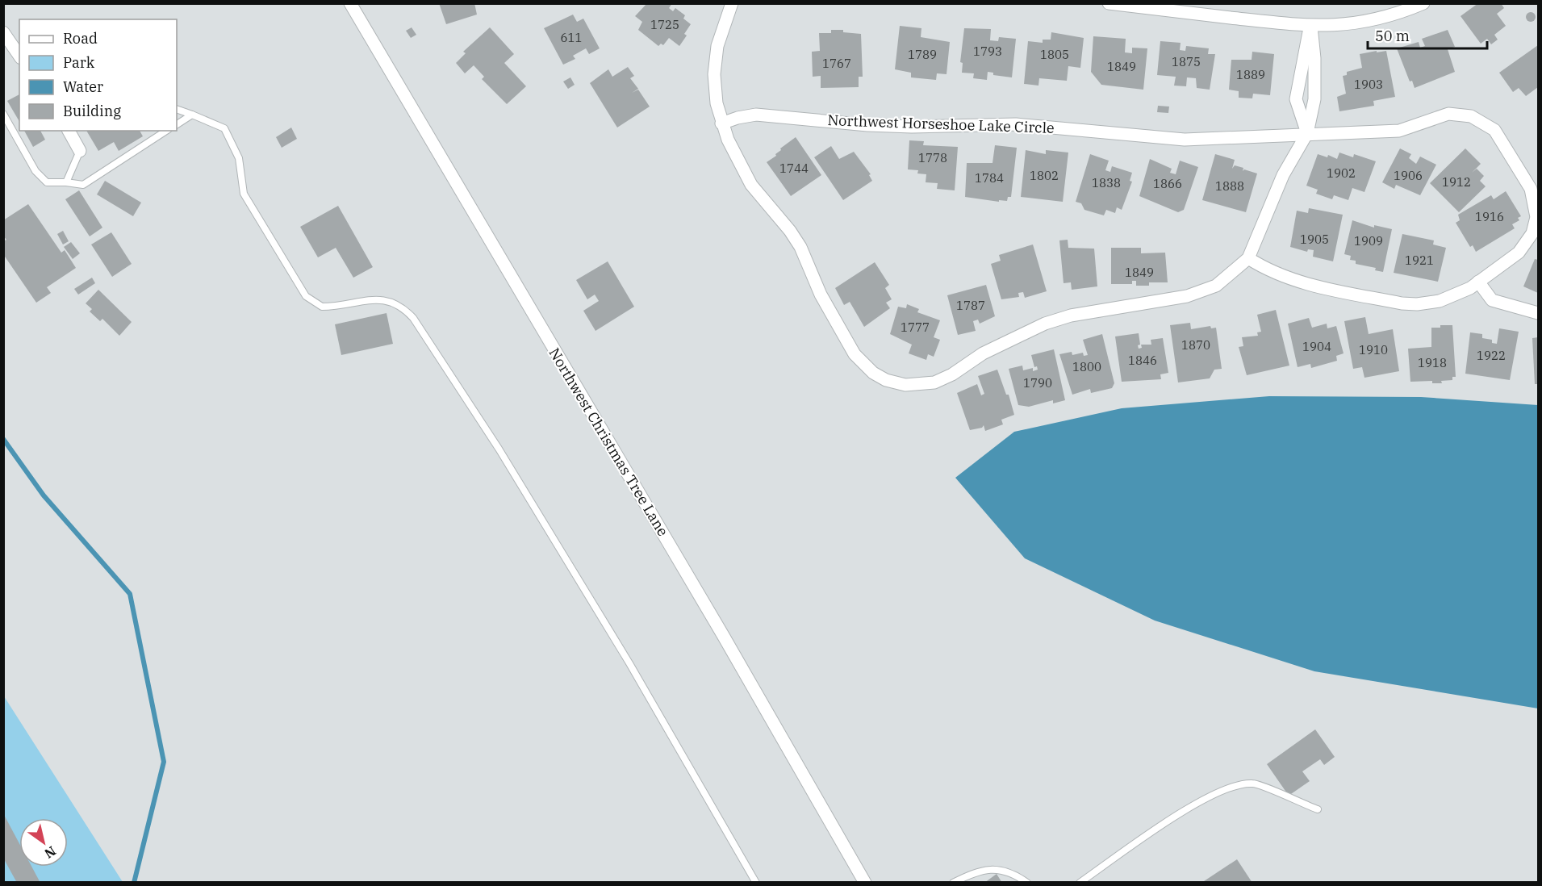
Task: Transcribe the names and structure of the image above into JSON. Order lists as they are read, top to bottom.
{
  "streets": {
    "street": ["Northwest Horseshoe Lake Circle", "Northwest Christmas Tree Lane"]
  },
  "house_numbers": [
    "1725",
    "611",
    "1793",
    "1789",
    "1805",
    "1875",
    "1767",
    "1849",
    "1889",
    "1903",
    "1778",
    "1744",
    "1902",
    "1802",
    "1906",
    "1784",
    "1912",
    "1838",
    "1866",
    "1888",
    "1916",
    "1905",
    "1909",
    "1921",
    "1849",
    "1787",
    "1777",
    "1870",
    "1904",
    "1910",
    "1922",
    "1846",
    "1918",
    "1800",
    "1790"
  ],
  "legend": [
    "Road",
    "Park",
    "Water",
    "Building"
  ],
  "scale_bar": "50 m",
  "north": "bottom right"
}
